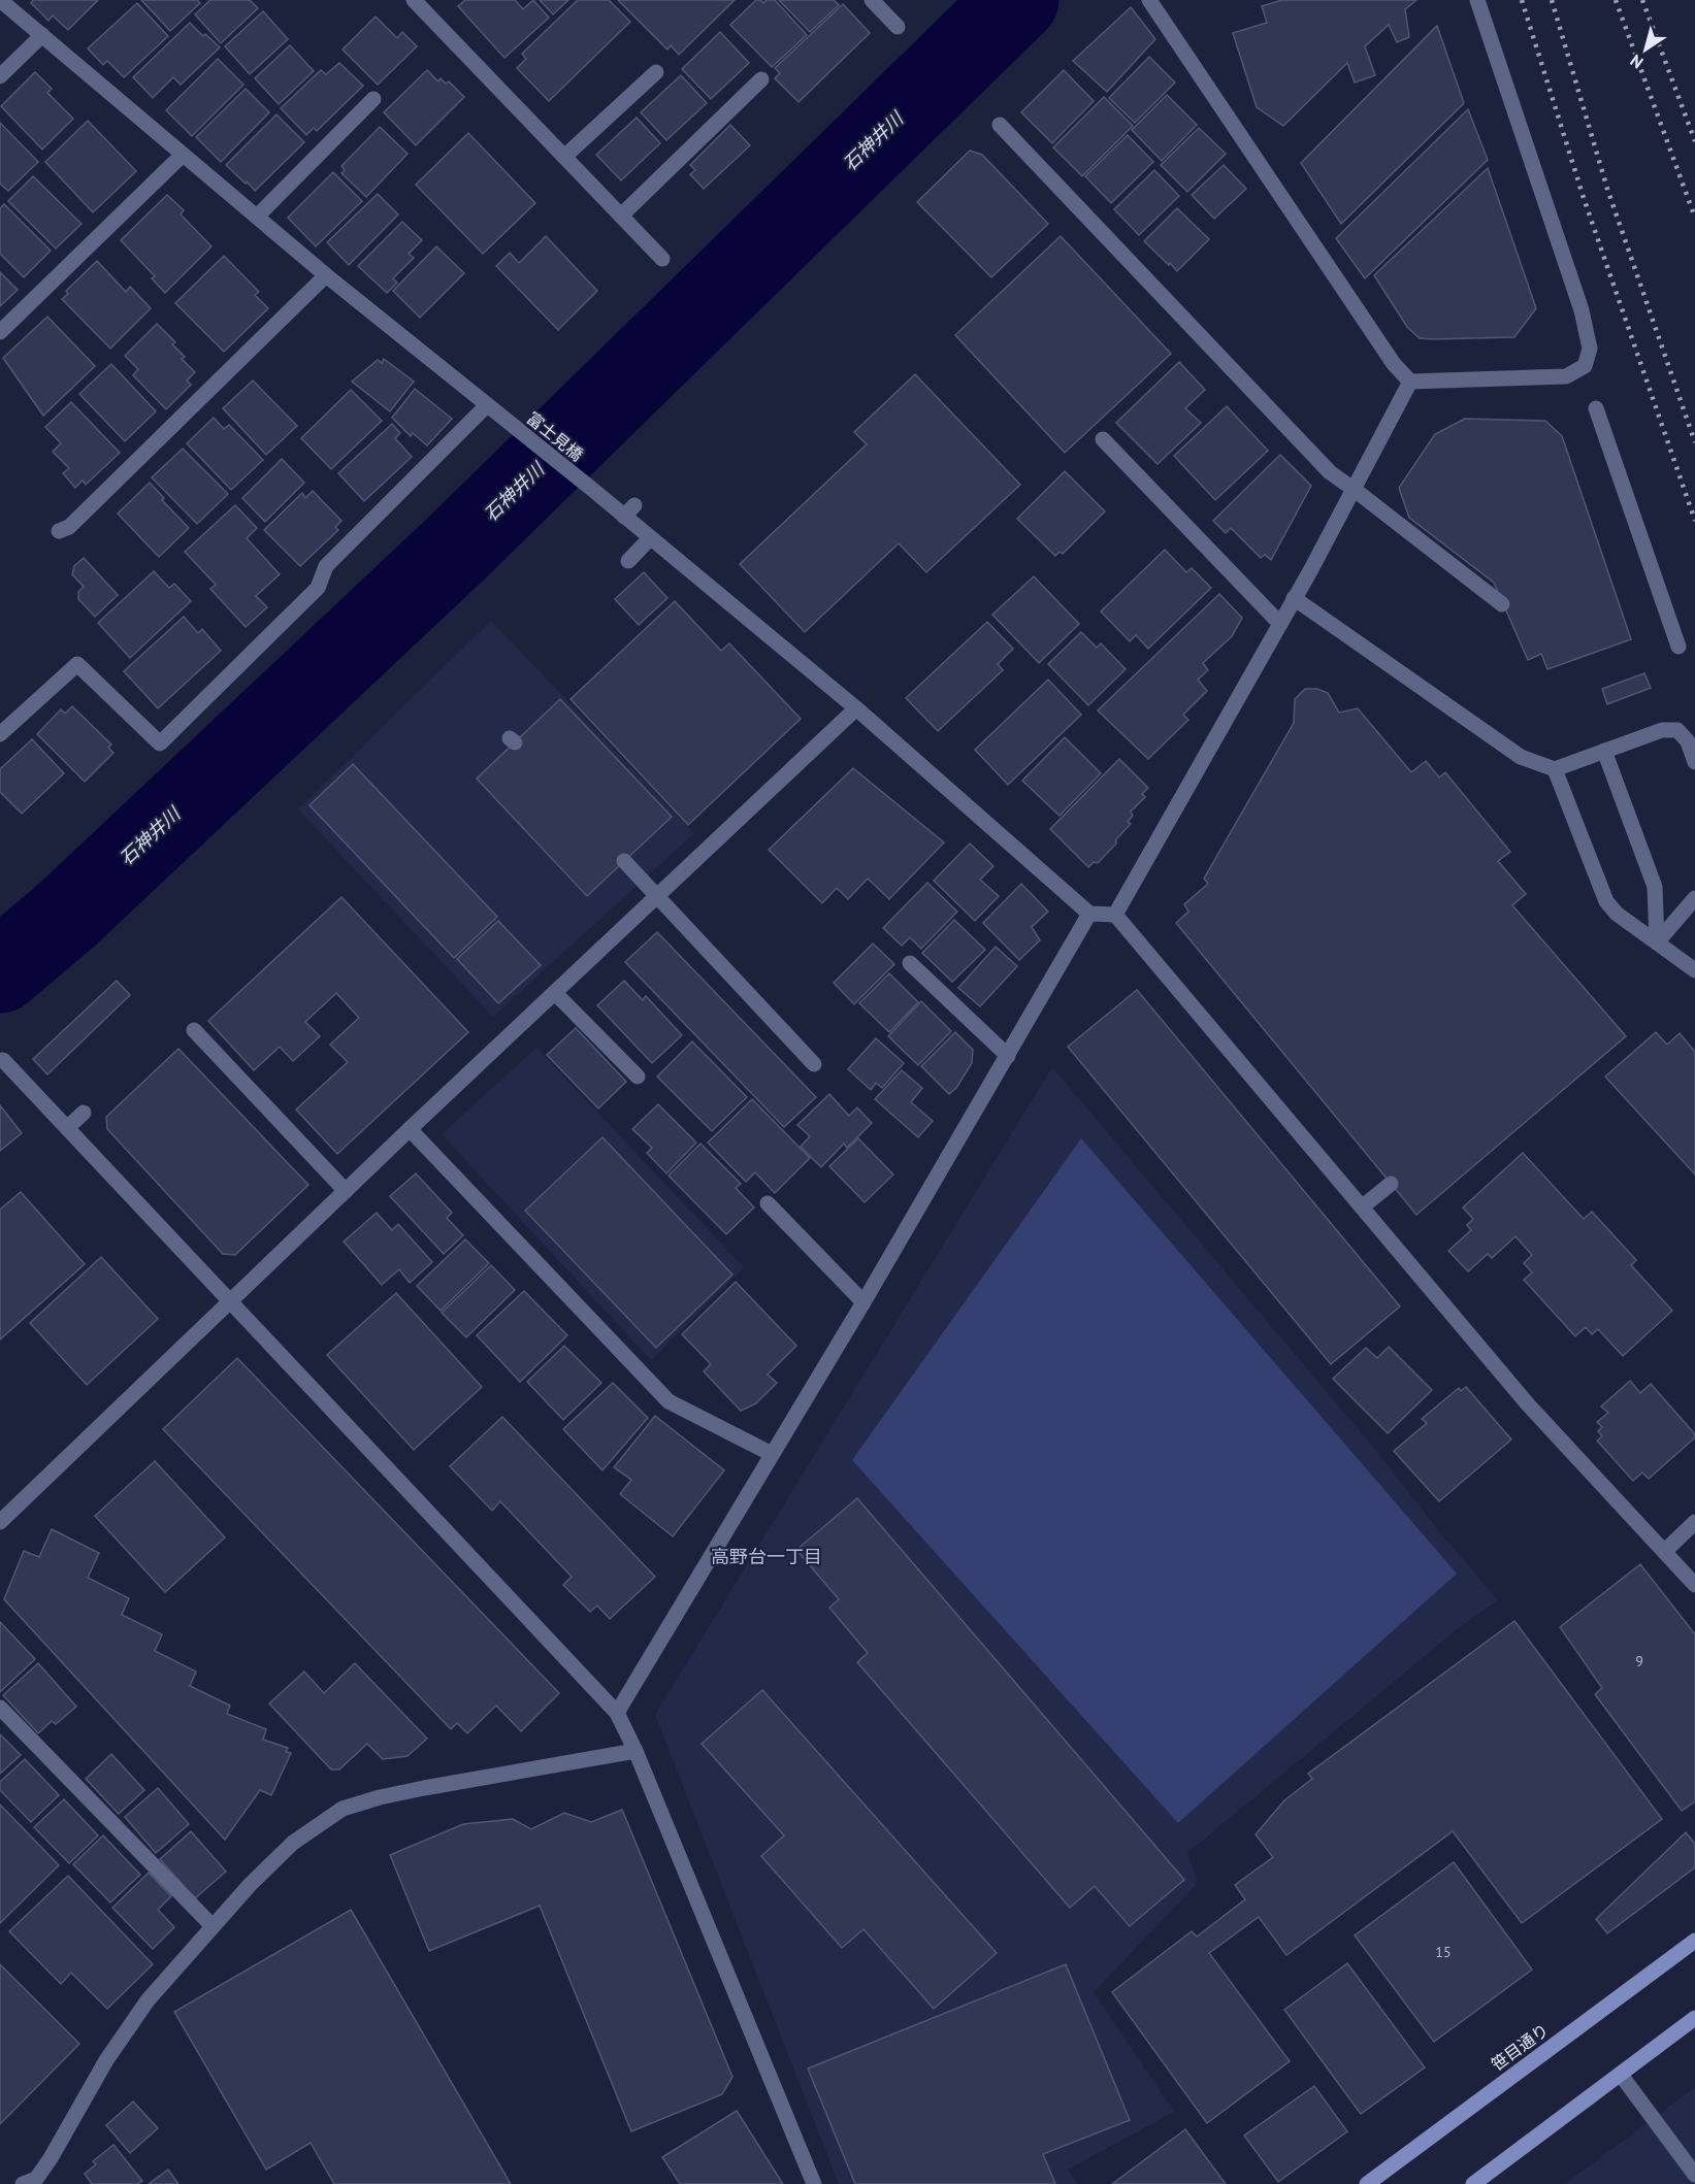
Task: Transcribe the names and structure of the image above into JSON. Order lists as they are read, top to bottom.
{
  "streets": {
    "main road": ["笹目通り"],
    "street": ["富士見橋"]
  },
  "districts": ["高野台一丁目"],
  "water": ["石神井川"],
  "house_numbers": ["9", "15"],
  "north": "bottom left"
}
